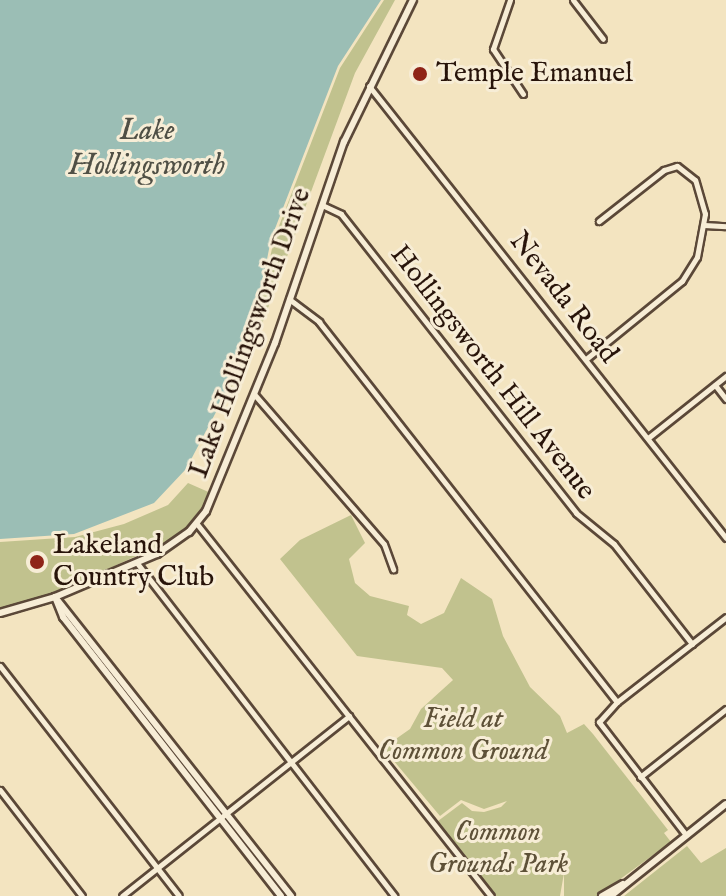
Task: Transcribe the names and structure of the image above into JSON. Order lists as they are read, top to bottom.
{
  "streets": {
    "street": ["Nevada Road", "Lake Hollingsworth Drive", "Hollingsworth Hill Avenue"]
  },
  "crossings": [
    ["Nevada Road", "Lake Hollingsworth Drive"],
    ["Lake Hollingsworth Drive", "Hollingsworth Hill Avenue"]
  ],
  "water": ["Lake Hollingsworth"],
  "parks": ["Field at Common Ground", "Common Grounds Park"],
  "places": ["Temple Emanuel", "Lakeland Country Club"]
}
